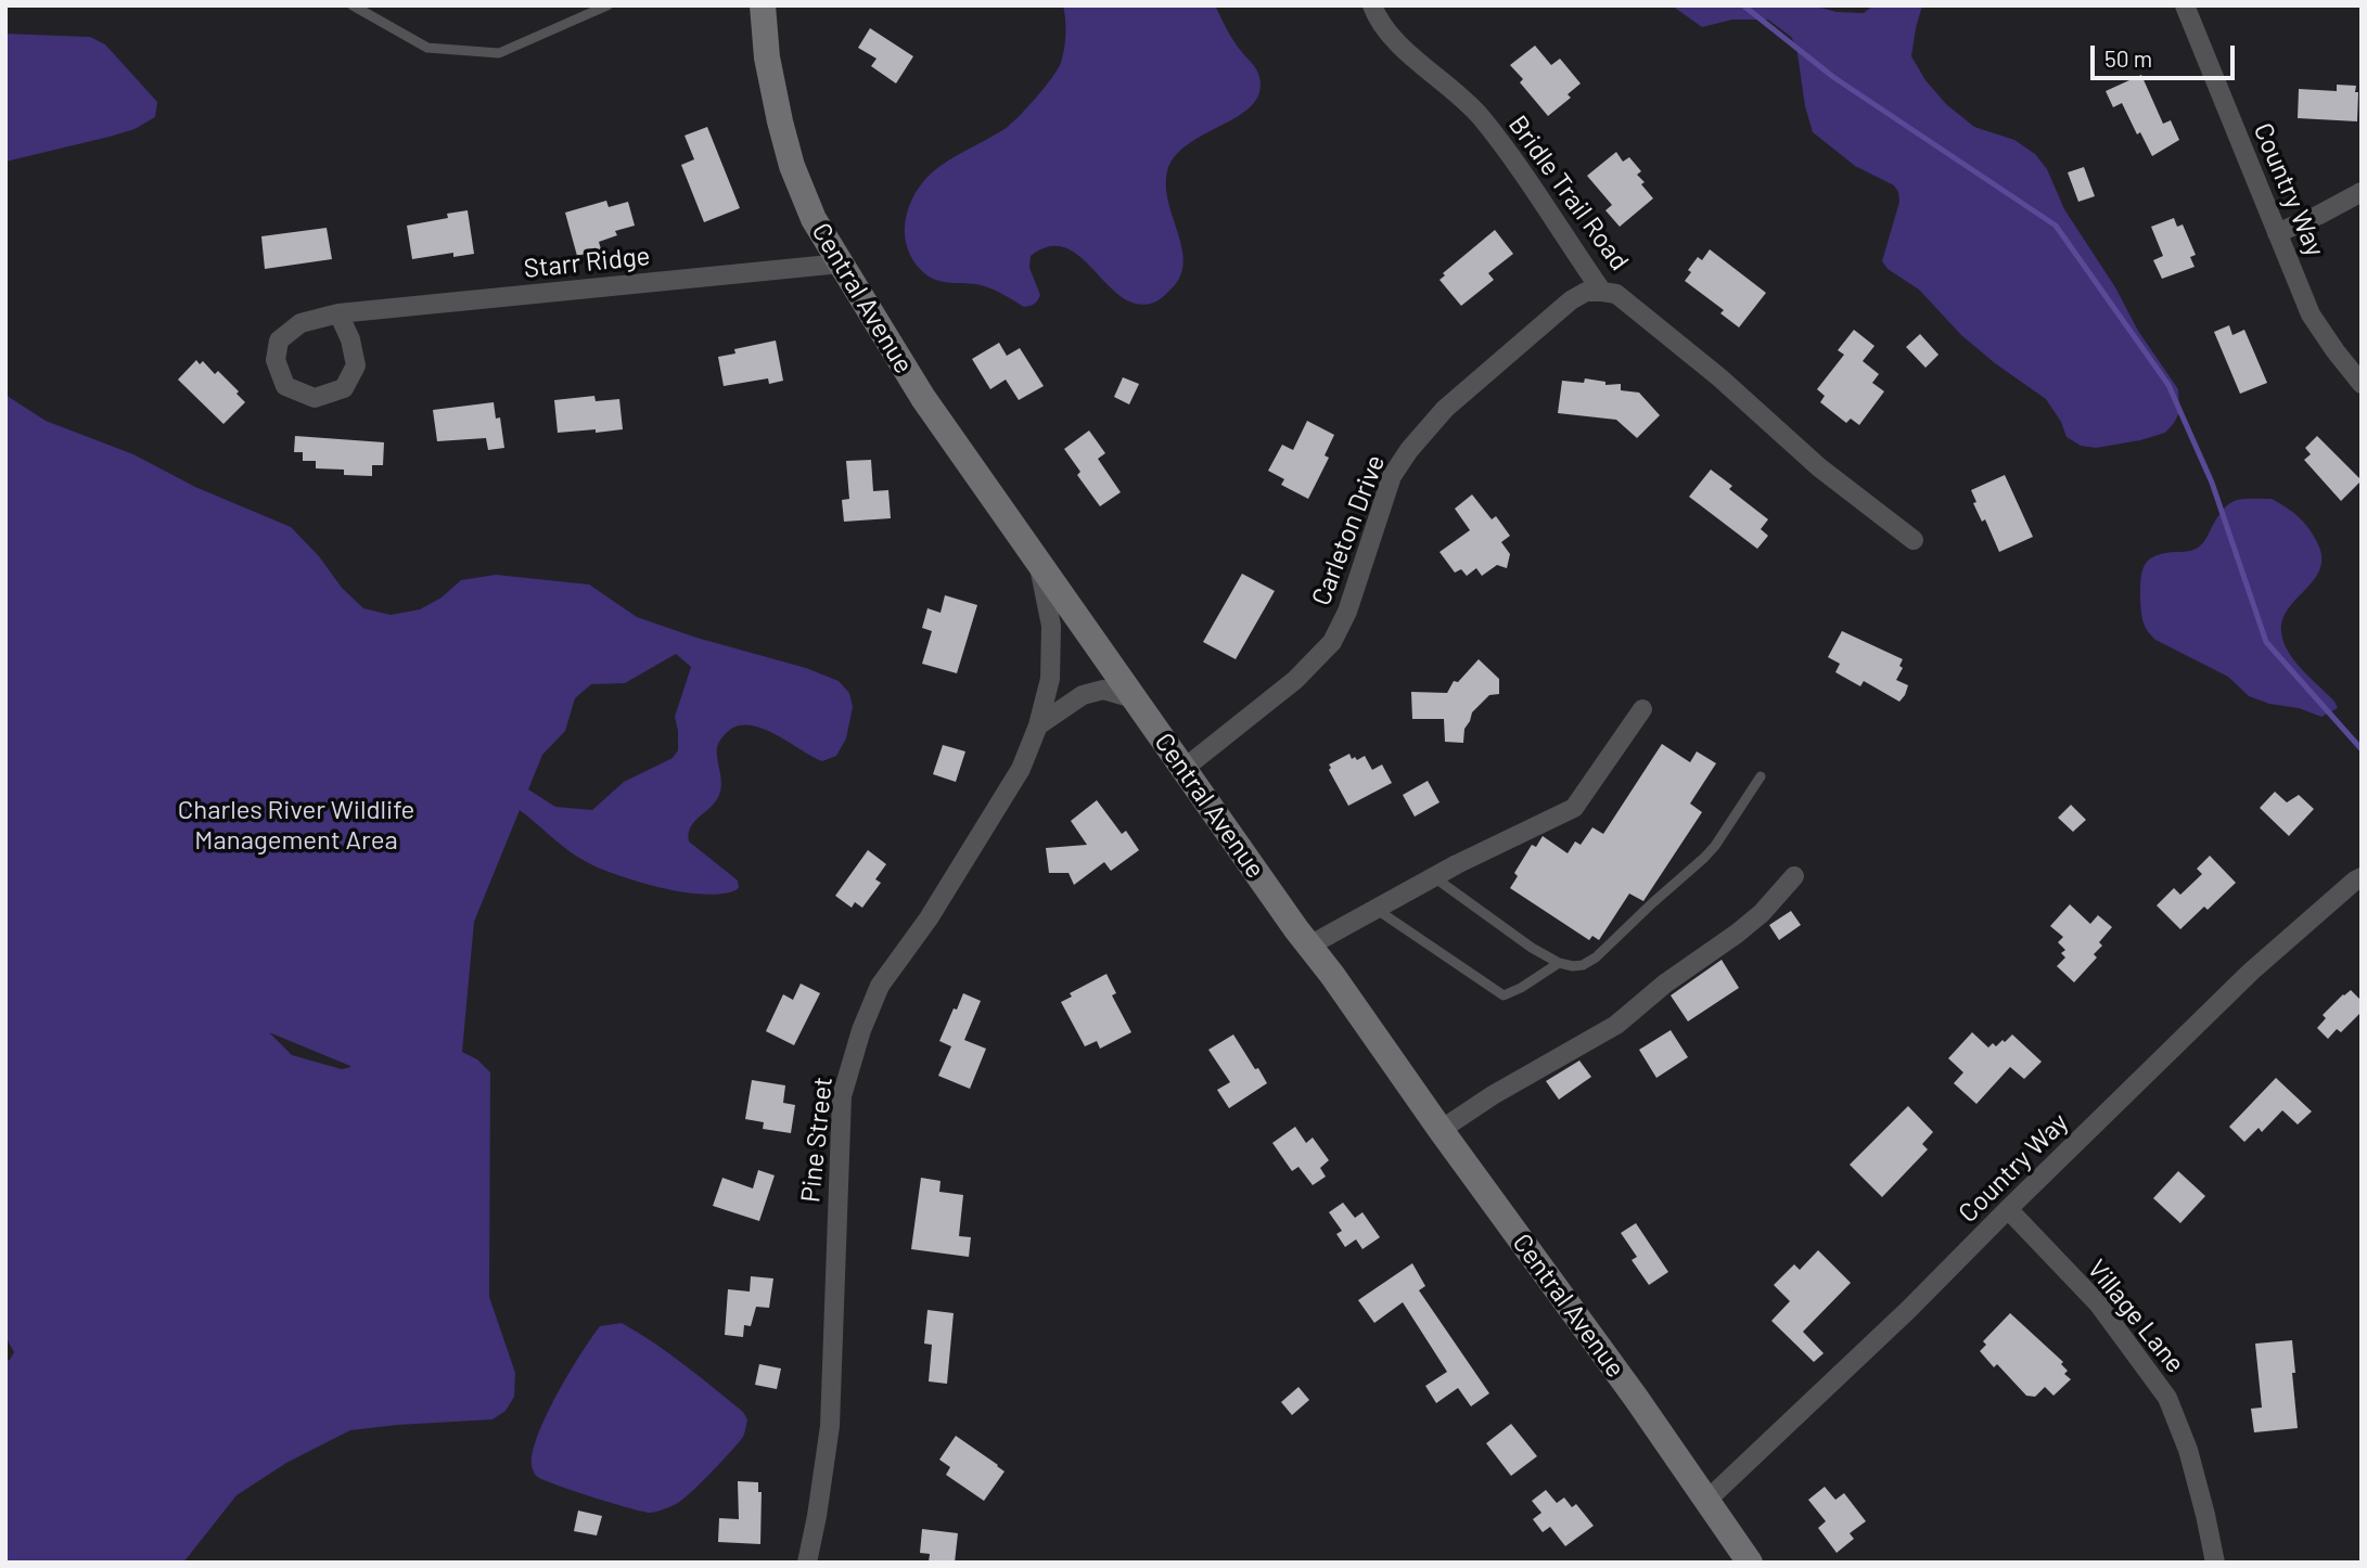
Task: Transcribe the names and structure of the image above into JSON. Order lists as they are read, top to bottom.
{
  "streets": {
    "main road": ["Central Avenue"],
    "street": [
      "Country Way",
      "Bridle Trail Road",
      "Starr Ridge",
      "Carleton Drive",
      "Pine Street",
      "Village Lane"
    ]
  },
  "crossings": [
    ["Country Way", "Central Avenue"],
    ["Country Way", "Village Lane"],
    ["Bridle Trail Road", "Carleton Drive"],
    ["Starr Ridge", "Central Avenue"],
    ["Central Avenue", "Carleton Drive"],
    ["Central Avenue", "Pine Street"]
  ],
  "parks": ["Charles River Wildlife Management Area"],
  "scale_bar": "50 m"
}
